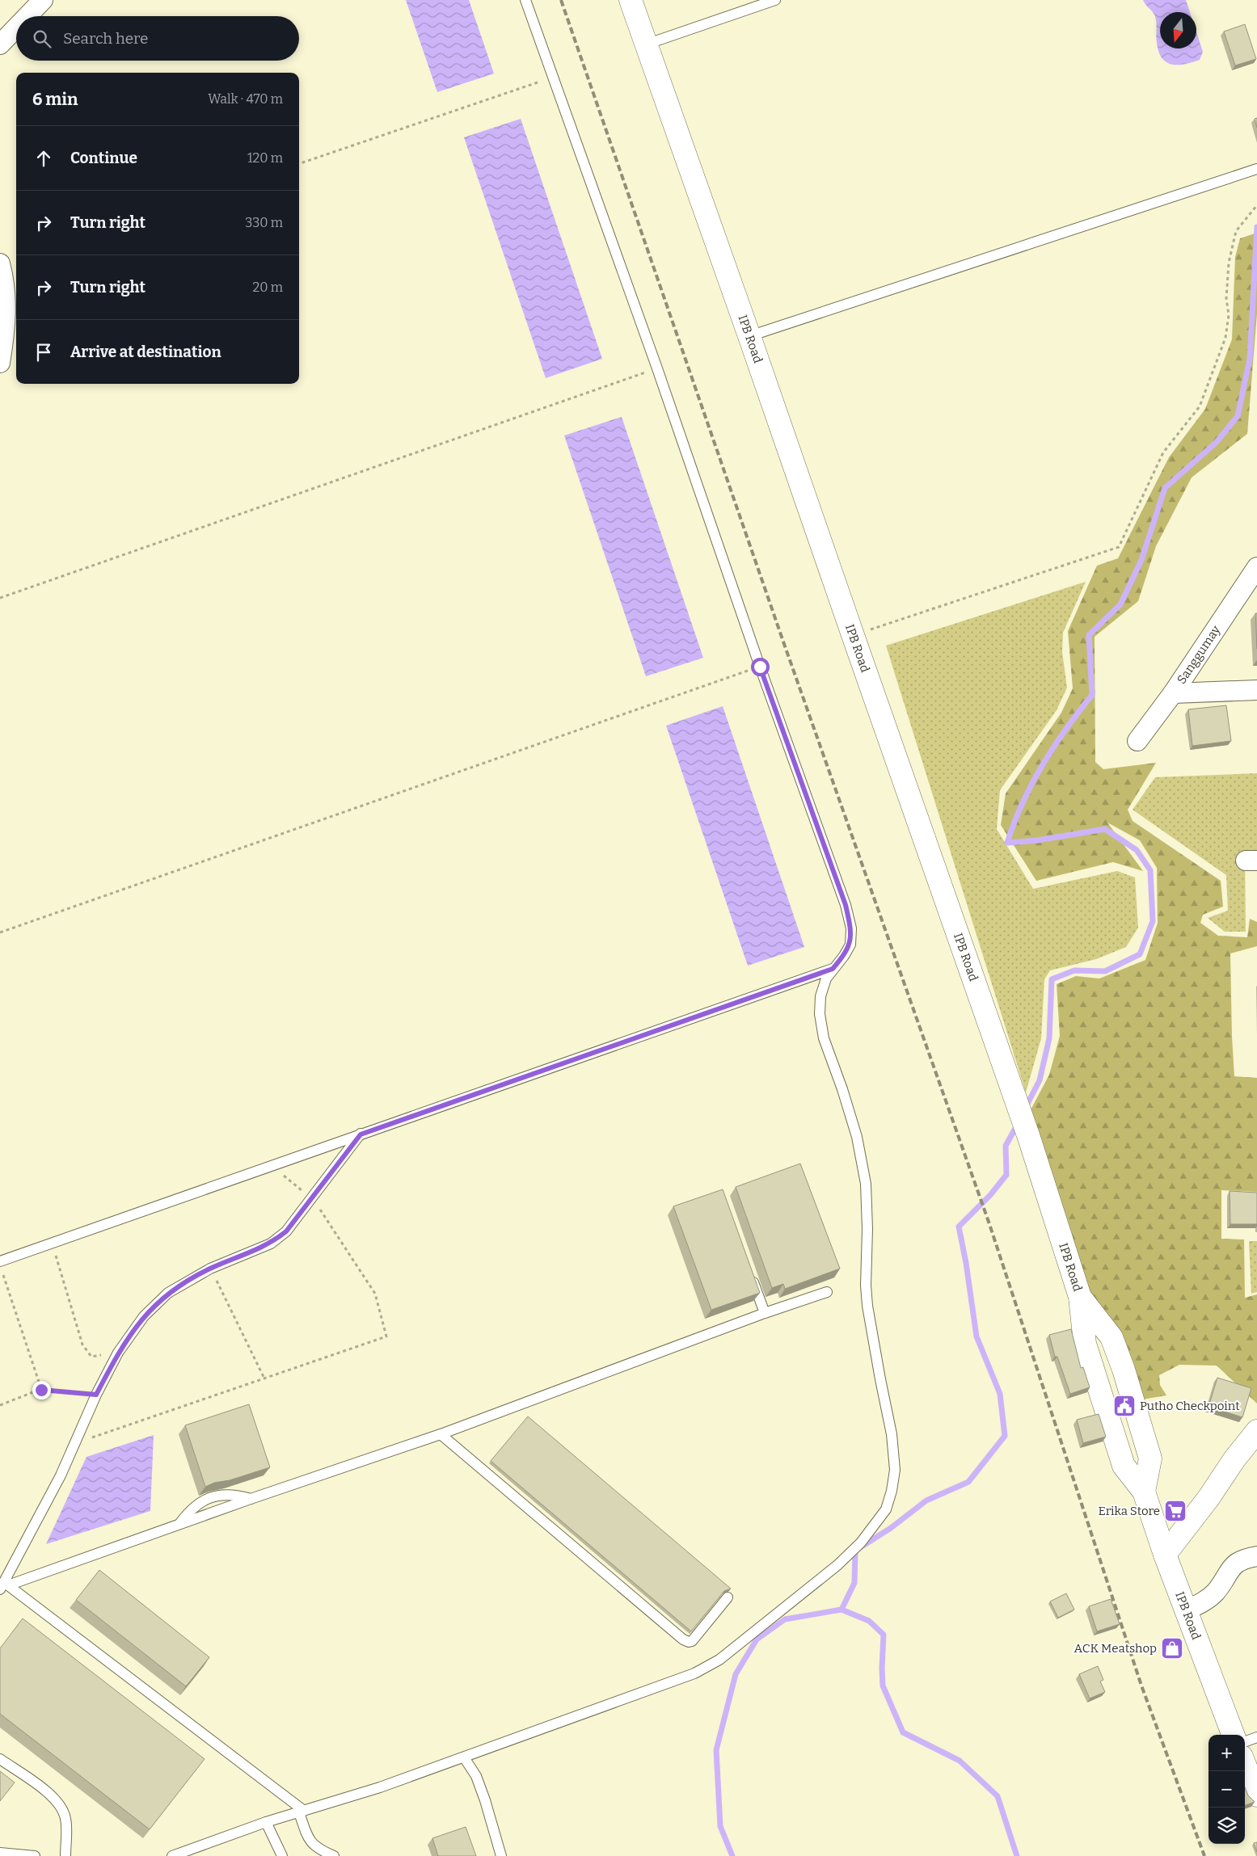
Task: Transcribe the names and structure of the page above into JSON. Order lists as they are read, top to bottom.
{
  "streets": {
    "street": ["IPB Road", "Sanggumay"]
  },
  "places": {
    "public building": ["Putho Checkpoint"],
    "supermarket": ["Erika Store"],
    "shop": ["ACK Meatshop"]
  },
  "north": "bottom",
  "page": {
    "search": "Search here",
    "heading": ["6 min", "Walk · 470 m"],
    "list": [
      ["Continue", "120 m"],
      ["Turn right", "330 m"],
      ["Turn right", "20 m"],
      "Arrive at destination"
    ],
    "map_buttons": ["+", "−"]
  }
}
